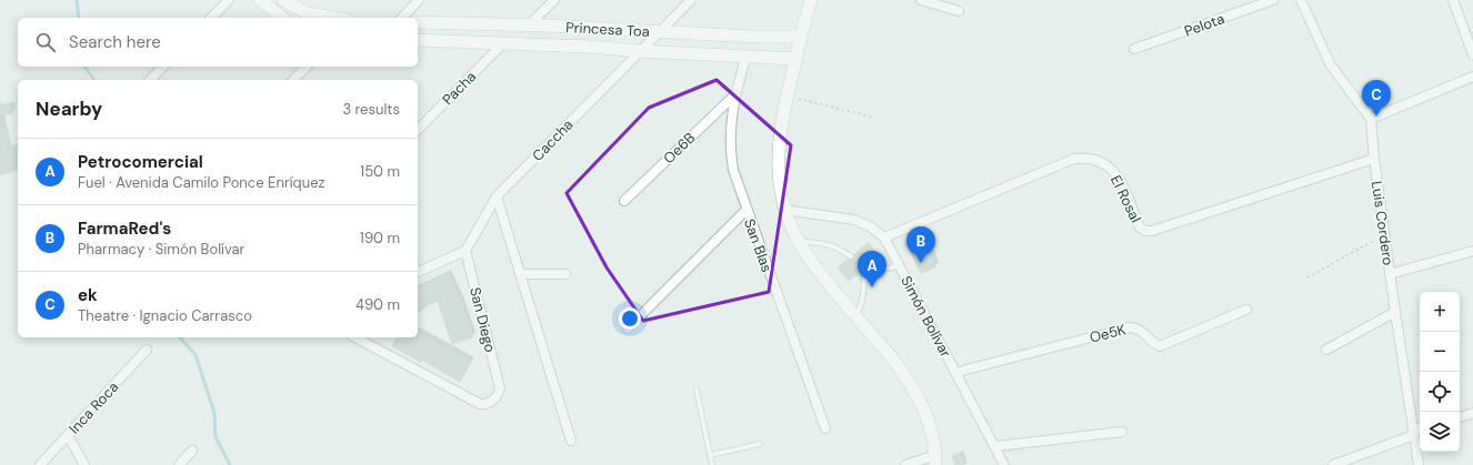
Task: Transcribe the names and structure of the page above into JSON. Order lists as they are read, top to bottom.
{
  "streets": {
    "street": [
      "Pelota",
      "Princesa Toa",
      "Pacha",
      "Caccha",
      "Oe6B",
      "El Rosal",
      "Luis Cordero",
      "San Blas",
      "Simón Bolívar",
      "San Diego",
      "Oe5K",
      "Inca Roca"
    ]
  },
  "crossings": [
    ["Princesa Toa", "Pacha"],
    ["Princesa Toa", "Caccha"],
    ["Princesa Toa", "San Blas"],
    ["Caccha", "San Diego"],
    ["Oe6B", "San Blas"],
    ["El Rosal", "Luis Cordero"],
    ["El Rosal", "Simón Bolívar"],
    ["Simón Bolívar", "Oe5K"]
  ],
  "page": {
    "search": "Search here",
    "pins": ["C", "B", "A"],
    "heading": ["Nearby", "3 results"],
    "list": [
      {
        "mark": "A",
        "name": "Petrocomercial",
        "note": "Fuel · Avenida Camilo Ponce Enríquez",
        "value": "150 m"
      },
      {
        "mark": "B",
        "name": "FarmaRed's",
        "note": "Pharmacy · Simón Bolívar",
        "value": "190 m"
      },
      {
        "mark": "C",
        "name": "ek",
        "note": "Theatre · Ignacio Carrasco",
        "value": "490 m"
      }
    ],
    "map_buttons": ["+", "−"]
  }
}
